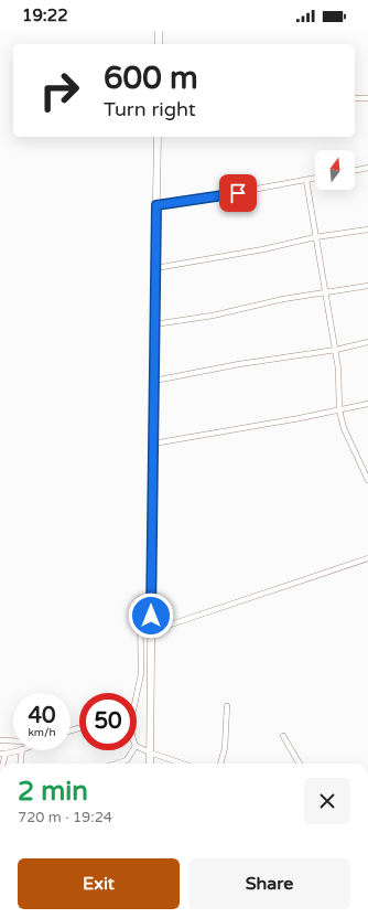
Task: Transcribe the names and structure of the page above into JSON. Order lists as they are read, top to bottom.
{
  "north": "top",
  "page": {
    "status": "19:22",
    "turn": ["600 m", "Turn right"],
    "speed": "40 km/h",
    "limit": "50",
    "heading": ["2 min", "720 m · 19:24"],
    "buttons": ["Exit", "Share"]
  }
}
